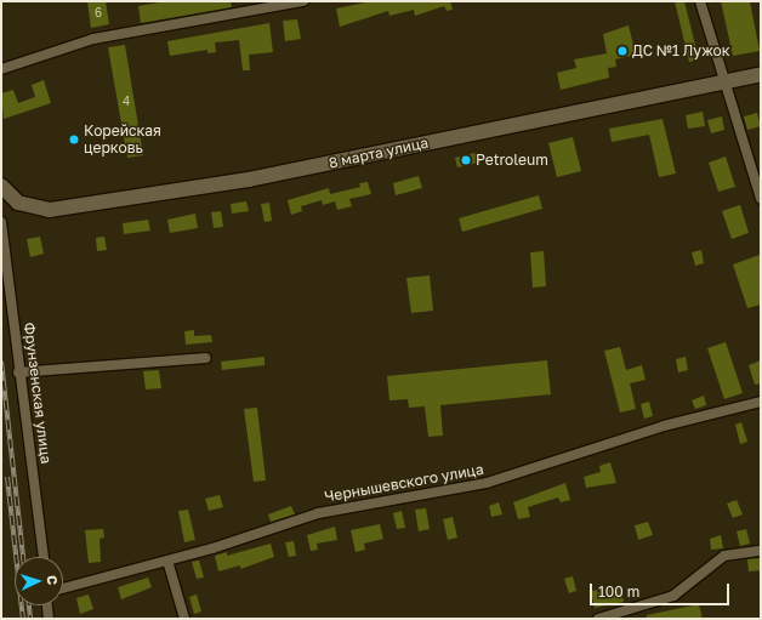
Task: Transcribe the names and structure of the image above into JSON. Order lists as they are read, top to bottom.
{
  "streets": {
    "street": ["8 марта улица", "Фрунзенская улица", "Чернышевского улица"]
  },
  "places": ["ДС №1 Лужок", "Корейская церковь", "Petroleum"],
  "house_numbers": ["6", "4"],
  "scale_bar": "100 m",
  "north": "right"
}
